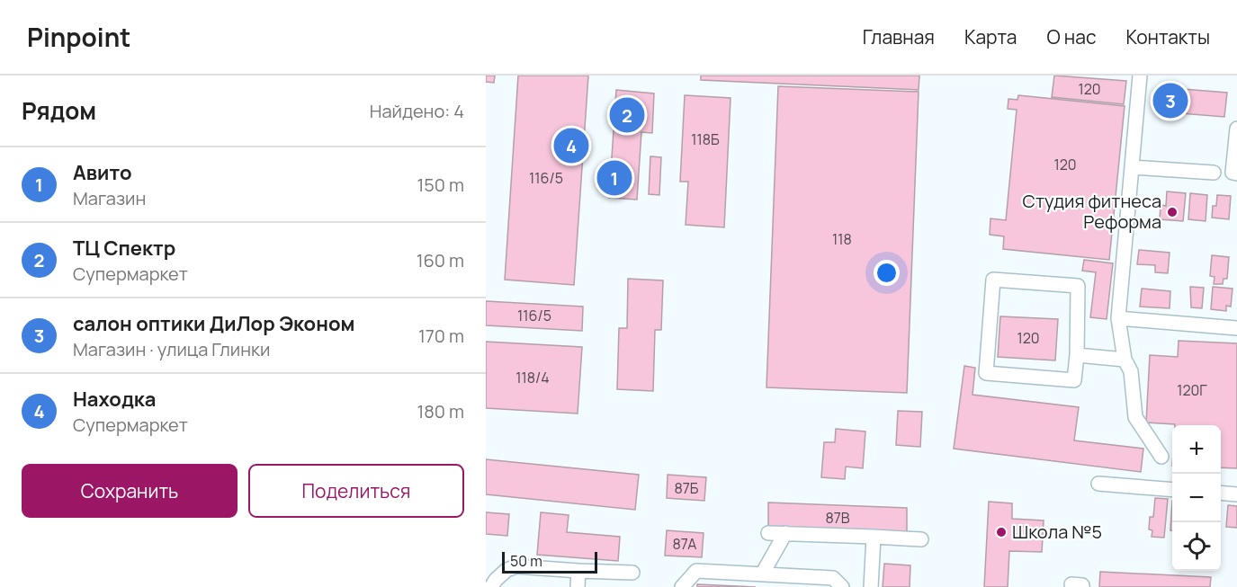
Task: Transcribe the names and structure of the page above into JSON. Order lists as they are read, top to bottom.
{
  "places": ["Студия фитнеса Реформа", "Школа №5"],
  "house_numbers": [
    "120",
    "118Б",
    "120",
    "116/5",
    "118",
    "116/5",
    "120",
    "118/4",
    "120Г",
    "87Б",
    "87В",
    "87А"
  ],
  "scale_bar": "50 m",
  "page": {
    "header": "Pinpoint",
    "nav": [
      "Главная",
      "Карта",
      "О нас",
      "Контакты"
    ],
    "heading": ["Рядом", "Найдено: 4"],
    "pins": [
      "3",
      "2",
      "4",
      "1"
    ],
    "list": [
      {
        "mark": "1",
        "name": "Авито",
        "note": "Магазин",
        "value": "150 m"
      },
      {
        "mark": "2",
        "name": "ТЦ Спектр",
        "note": "Супермаркет",
        "value": "160 m"
      },
      {
        "mark": "3",
        "name": "салон оптики ДиЛор Эконом",
        "note": "Магазин · улица Глинки",
        "value": "170 m"
      },
      {
        "mark": "4",
        "name": "Находка",
        "note": "Супермаркет",
        "value": "180 m"
      }
    ],
    "map_buttons": ["+", "−"],
    "buttons": ["Сохранить", "Поделиться"],
    "scale": "50 m"
  }
}
